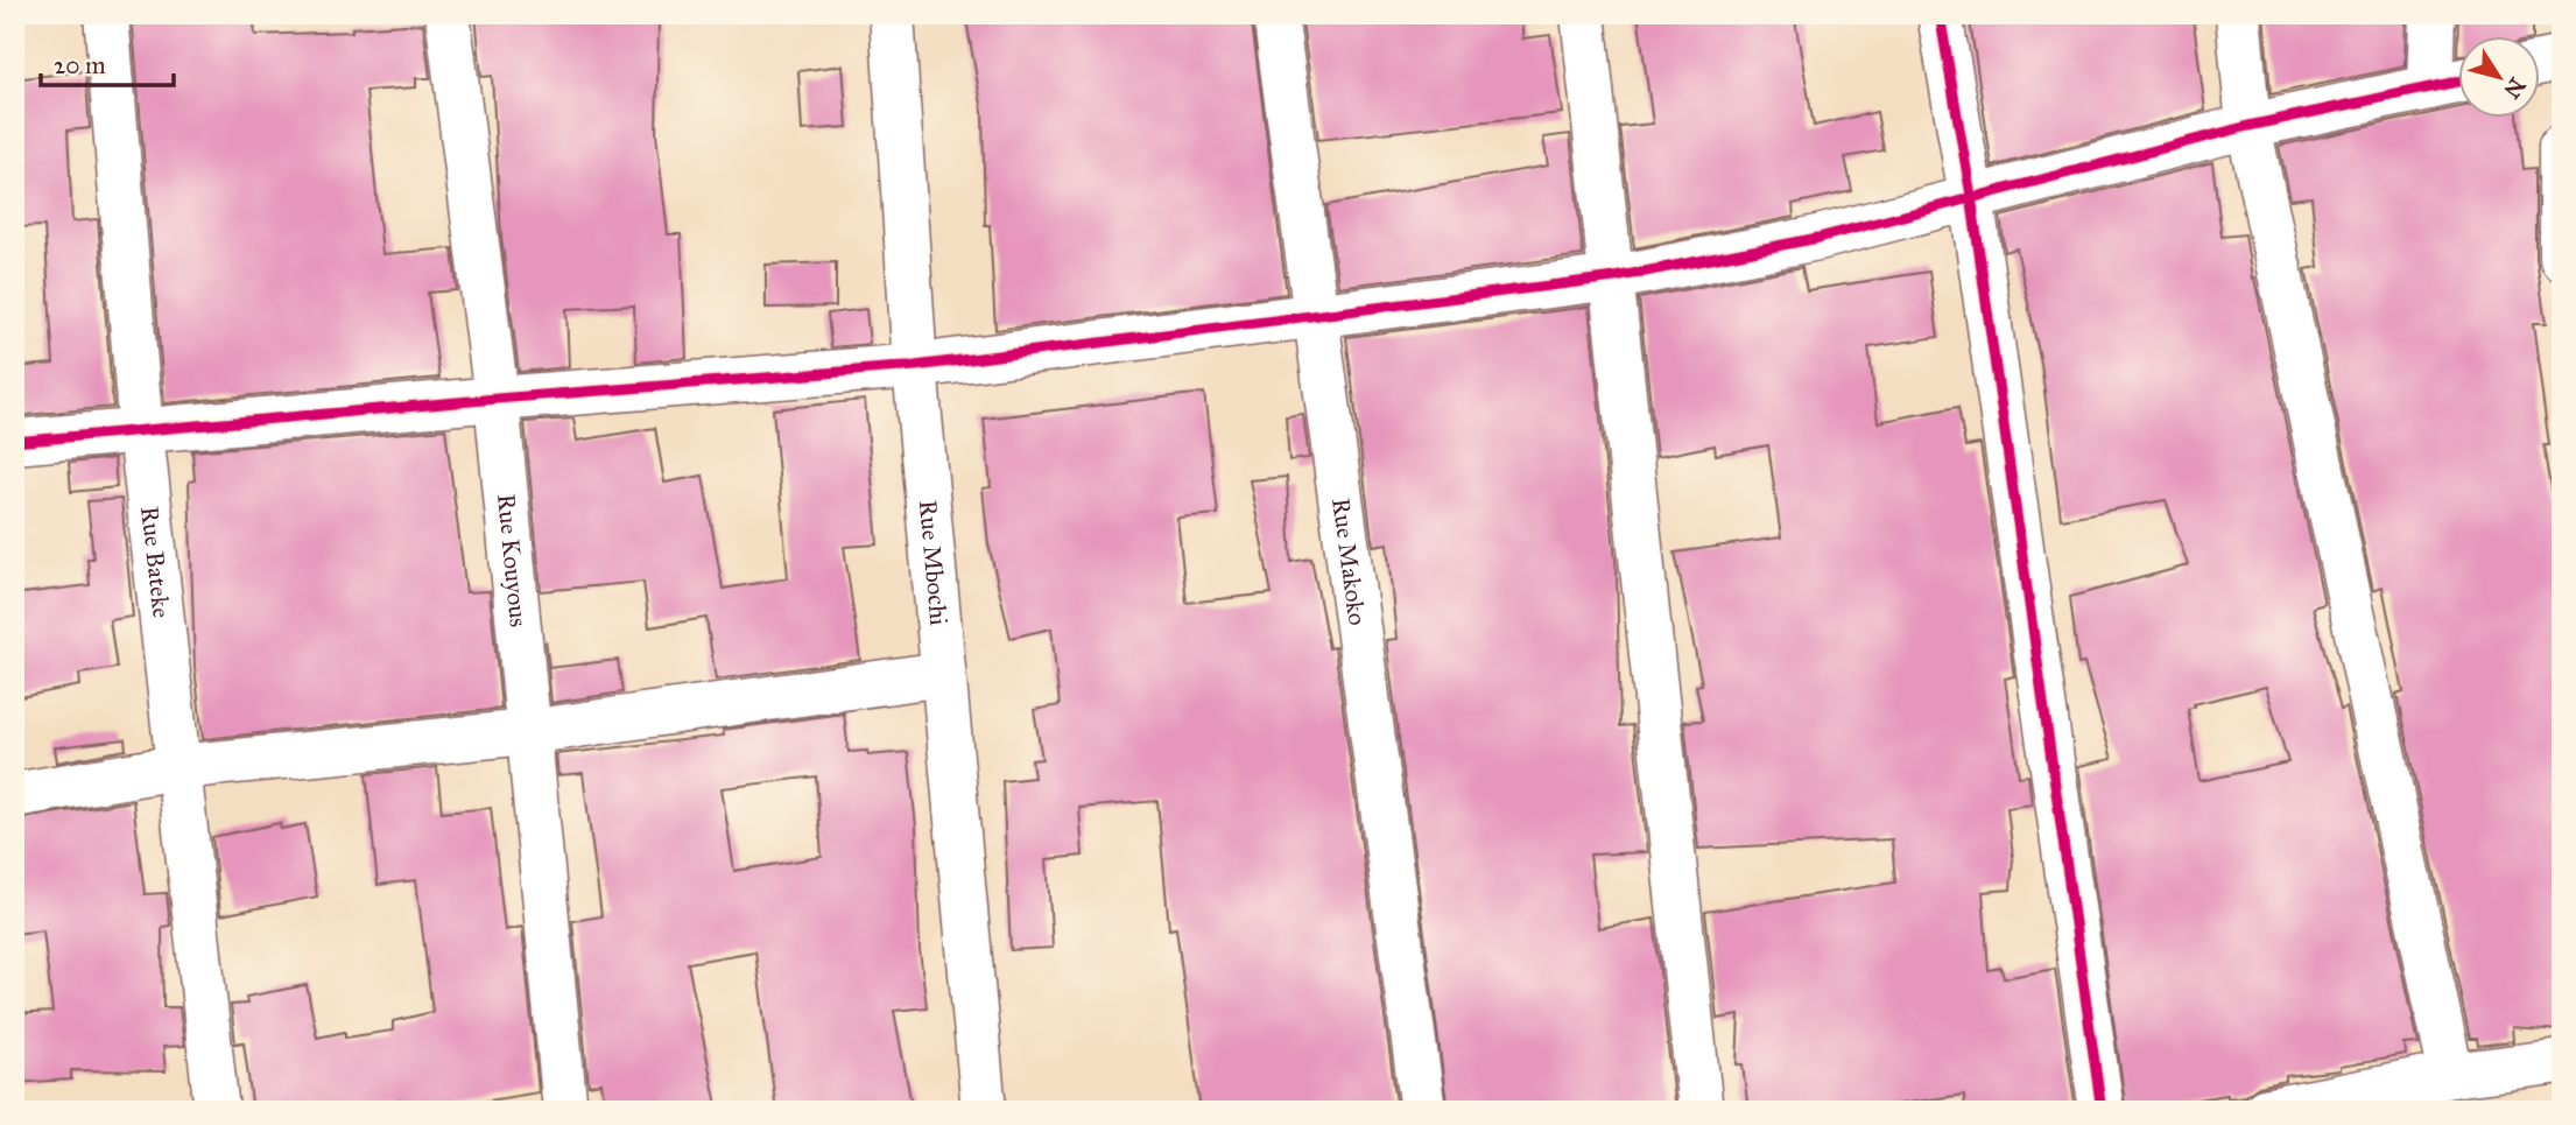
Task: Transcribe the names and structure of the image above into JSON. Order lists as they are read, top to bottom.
{
  "streets": {
    "street": [
      "Rue Kouyous",
      "Rue Bateke",
      "Rue Mbochi",
      "Rue Makoko"
    ]
  },
  "scale_bar": "20 m",
  "north": "bottom right"
}
